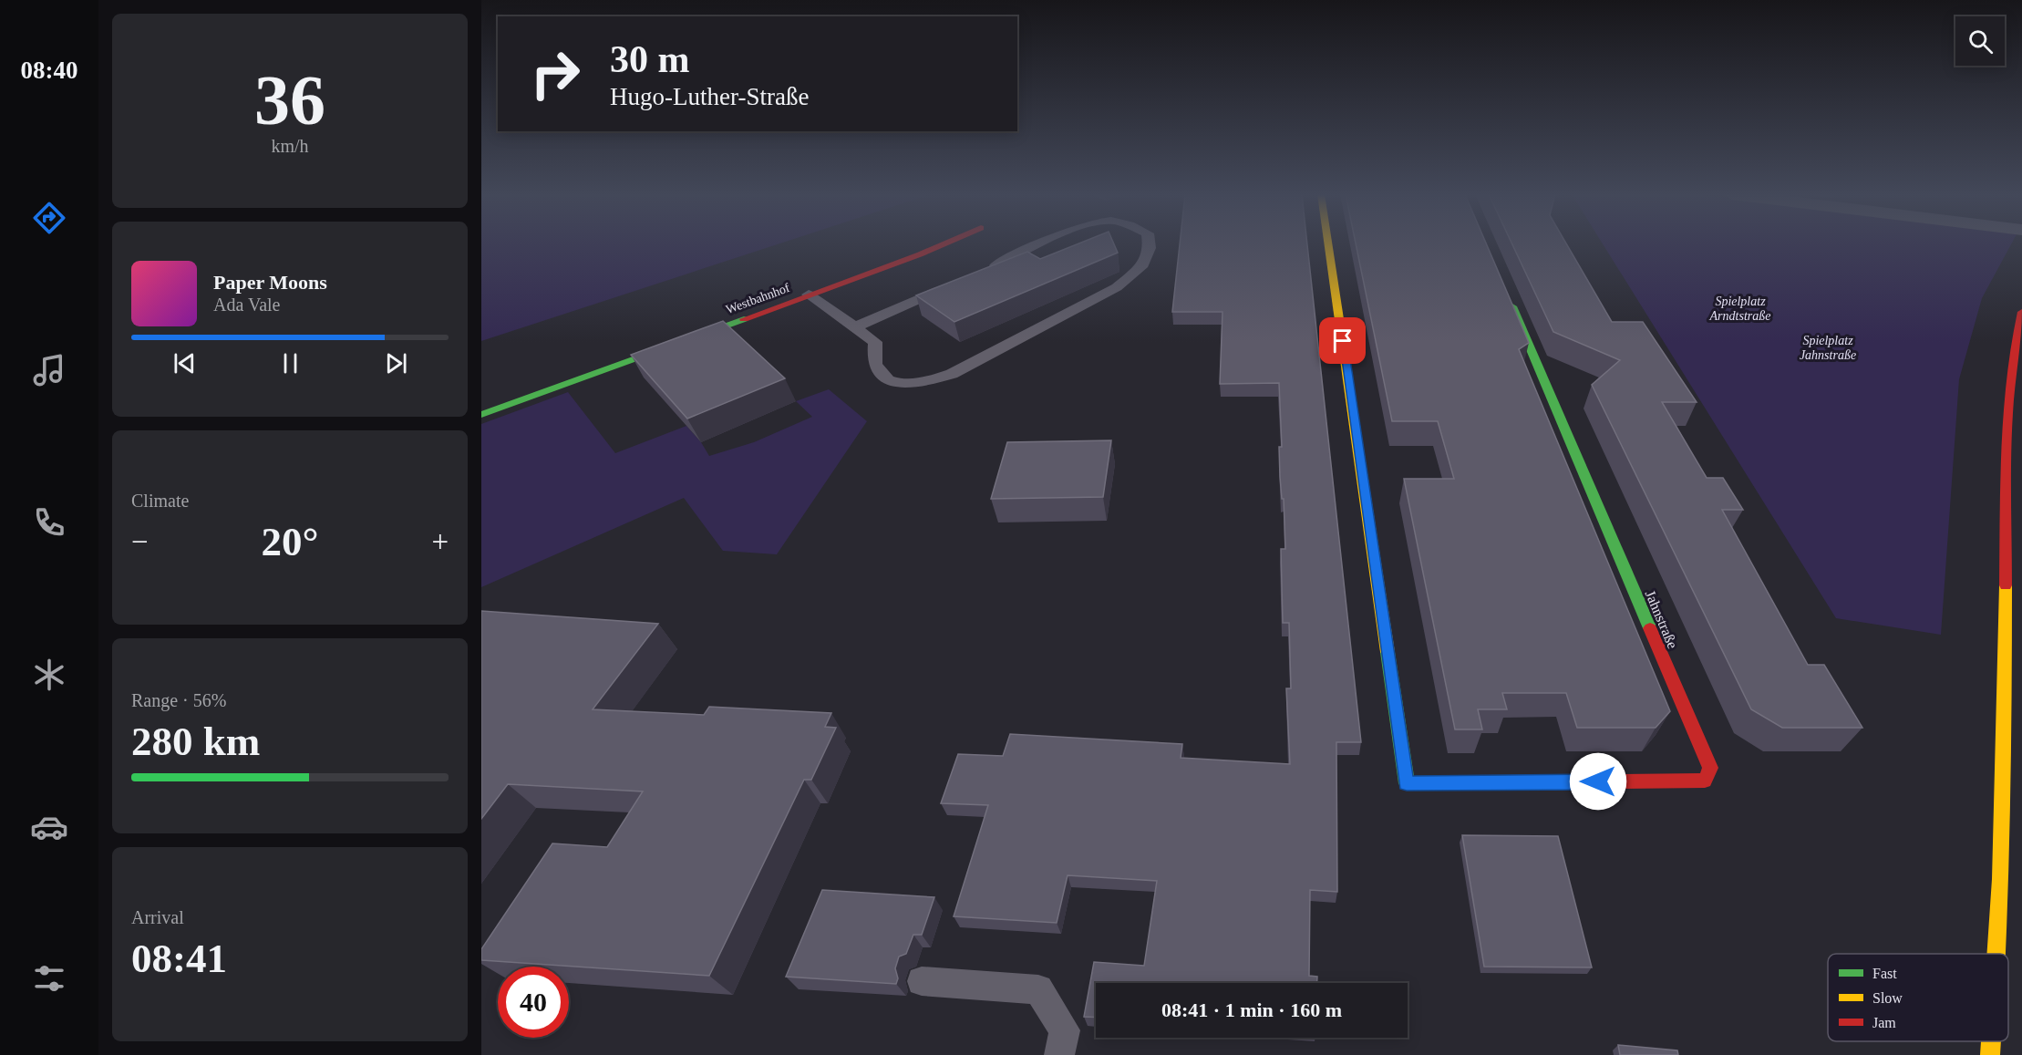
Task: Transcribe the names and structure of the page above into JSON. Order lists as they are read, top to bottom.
{
  "streets": {
    "main road": ["Westbahnhof", "Jahnstraße"]
  },
  "parks": ["Spielplatz Arndtstraße", "Spielplatz Jahnstraße"],
  "legend": ["Fast", "Slow", "Jam"],
  "page": {
    "tabs": "08:40",
    "tile": [
      ["36", "km/h"],
      "Climate",
      ["Range · 56%", "280 km"],
      ["Arrival", "08:41"]
    ],
    "turn": ["30 m", "Hugo-Luther-Straße"],
    "song": ["Paper Moons", "Ada Vale"],
    "heat": ["−", "20°", "+"],
    "limit": "40",
    "trip": "08:41 · 1 min · 160 m"
  }
}
